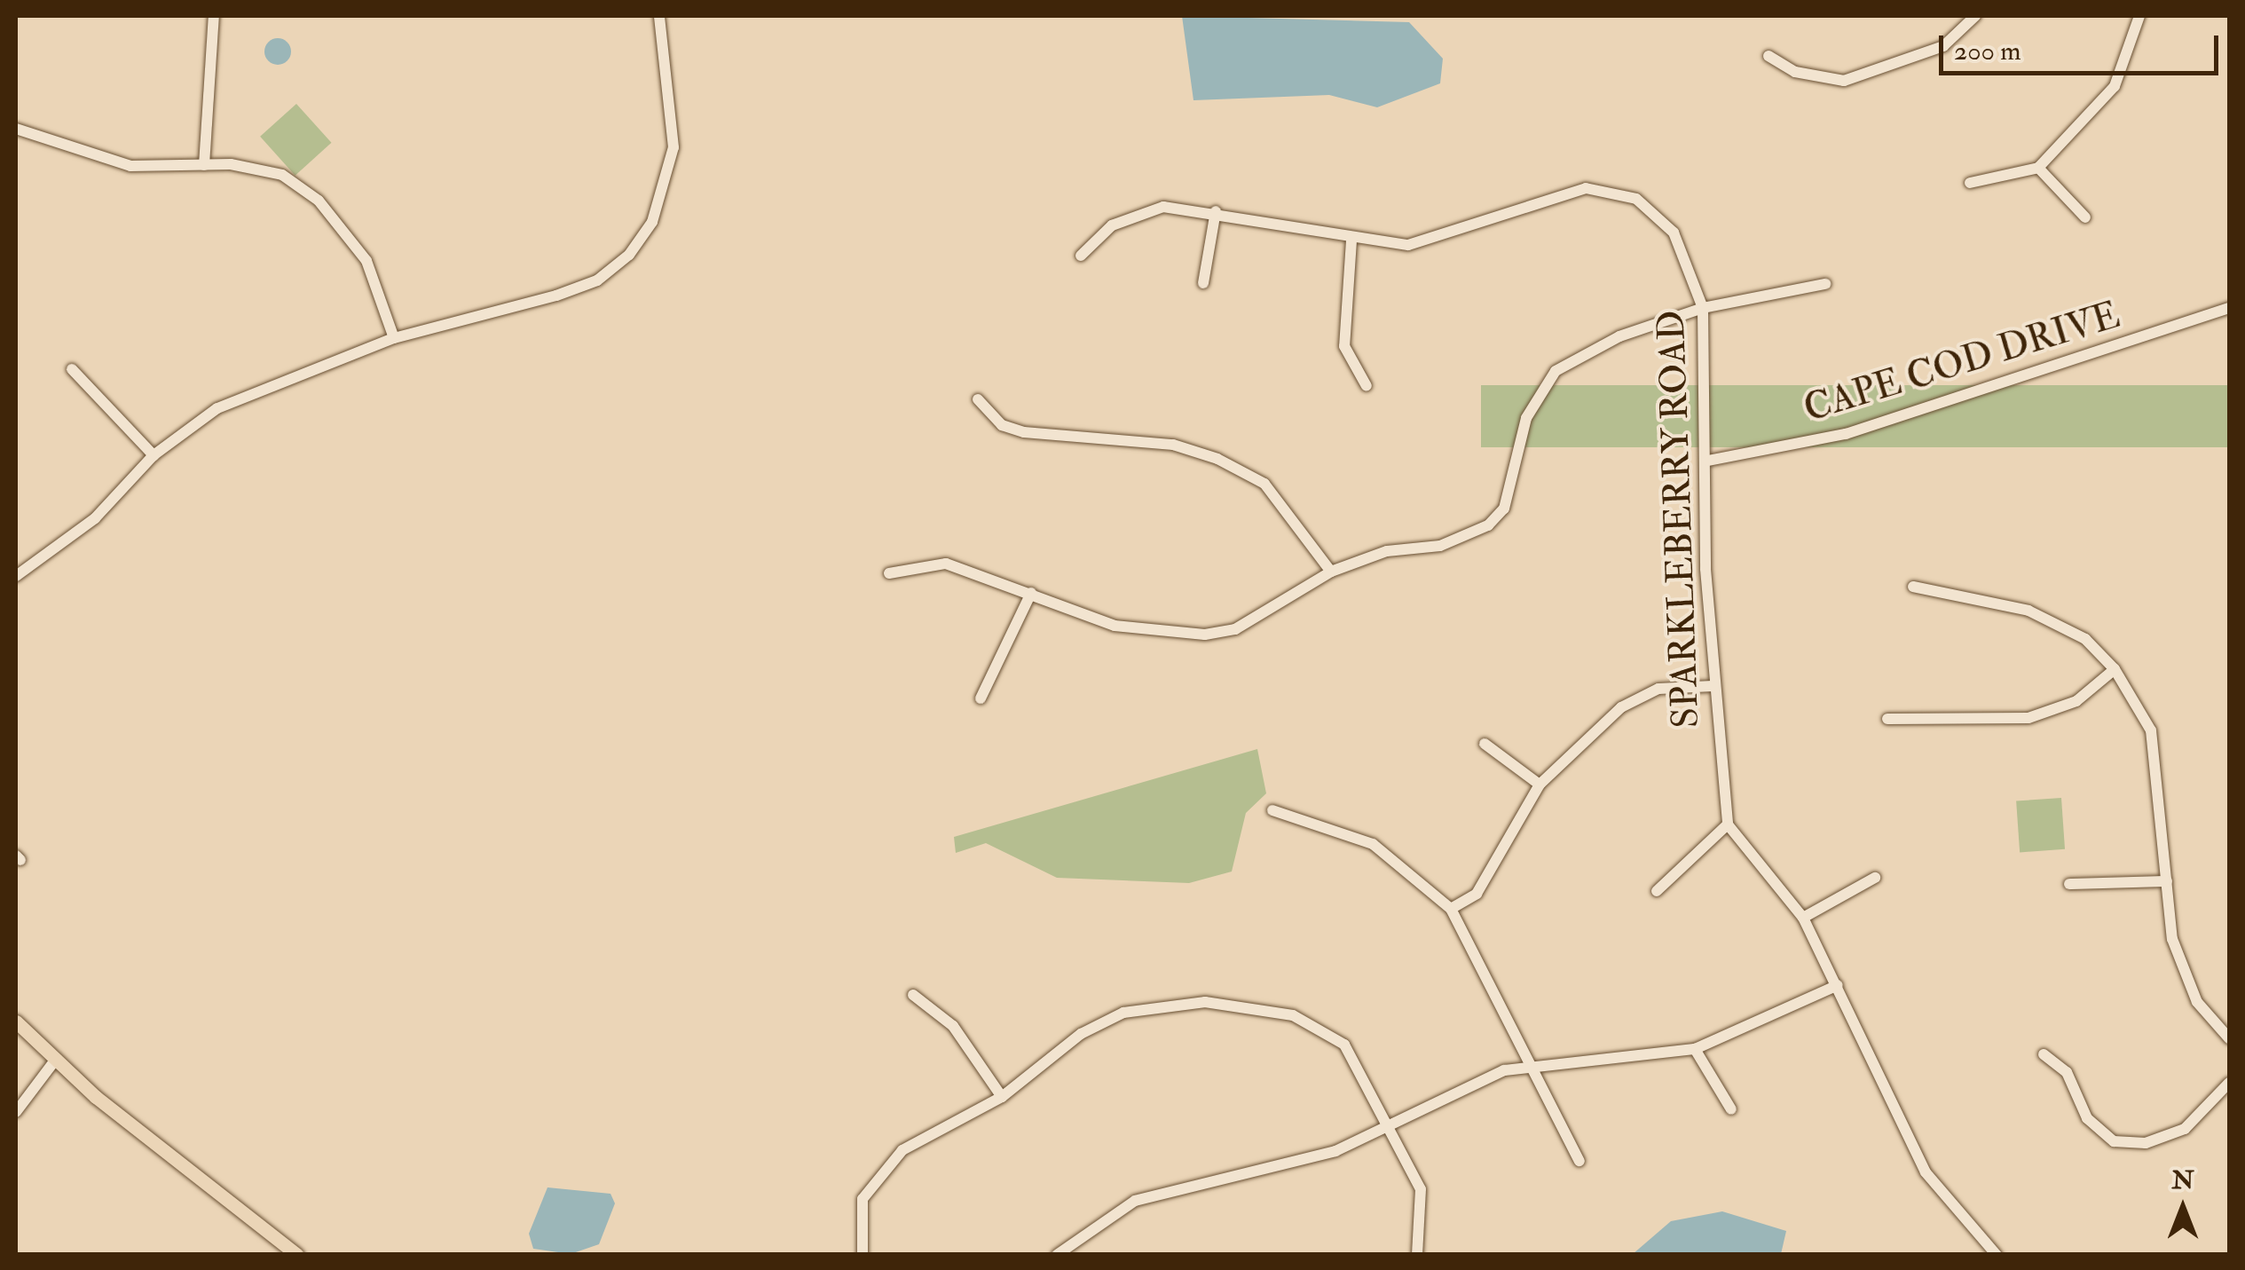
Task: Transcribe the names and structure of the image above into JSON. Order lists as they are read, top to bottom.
{
  "streets": {
    "street": ["CAPE COD DRIVE", "SPARKLEBERRY ROAD"]
  },
  "crossings": [
    ["CAPE COD DRIVE", "SPARKLEBERRY ROAD"]
  ],
  "scale_bar": "200 m",
  "north": "top"
}
